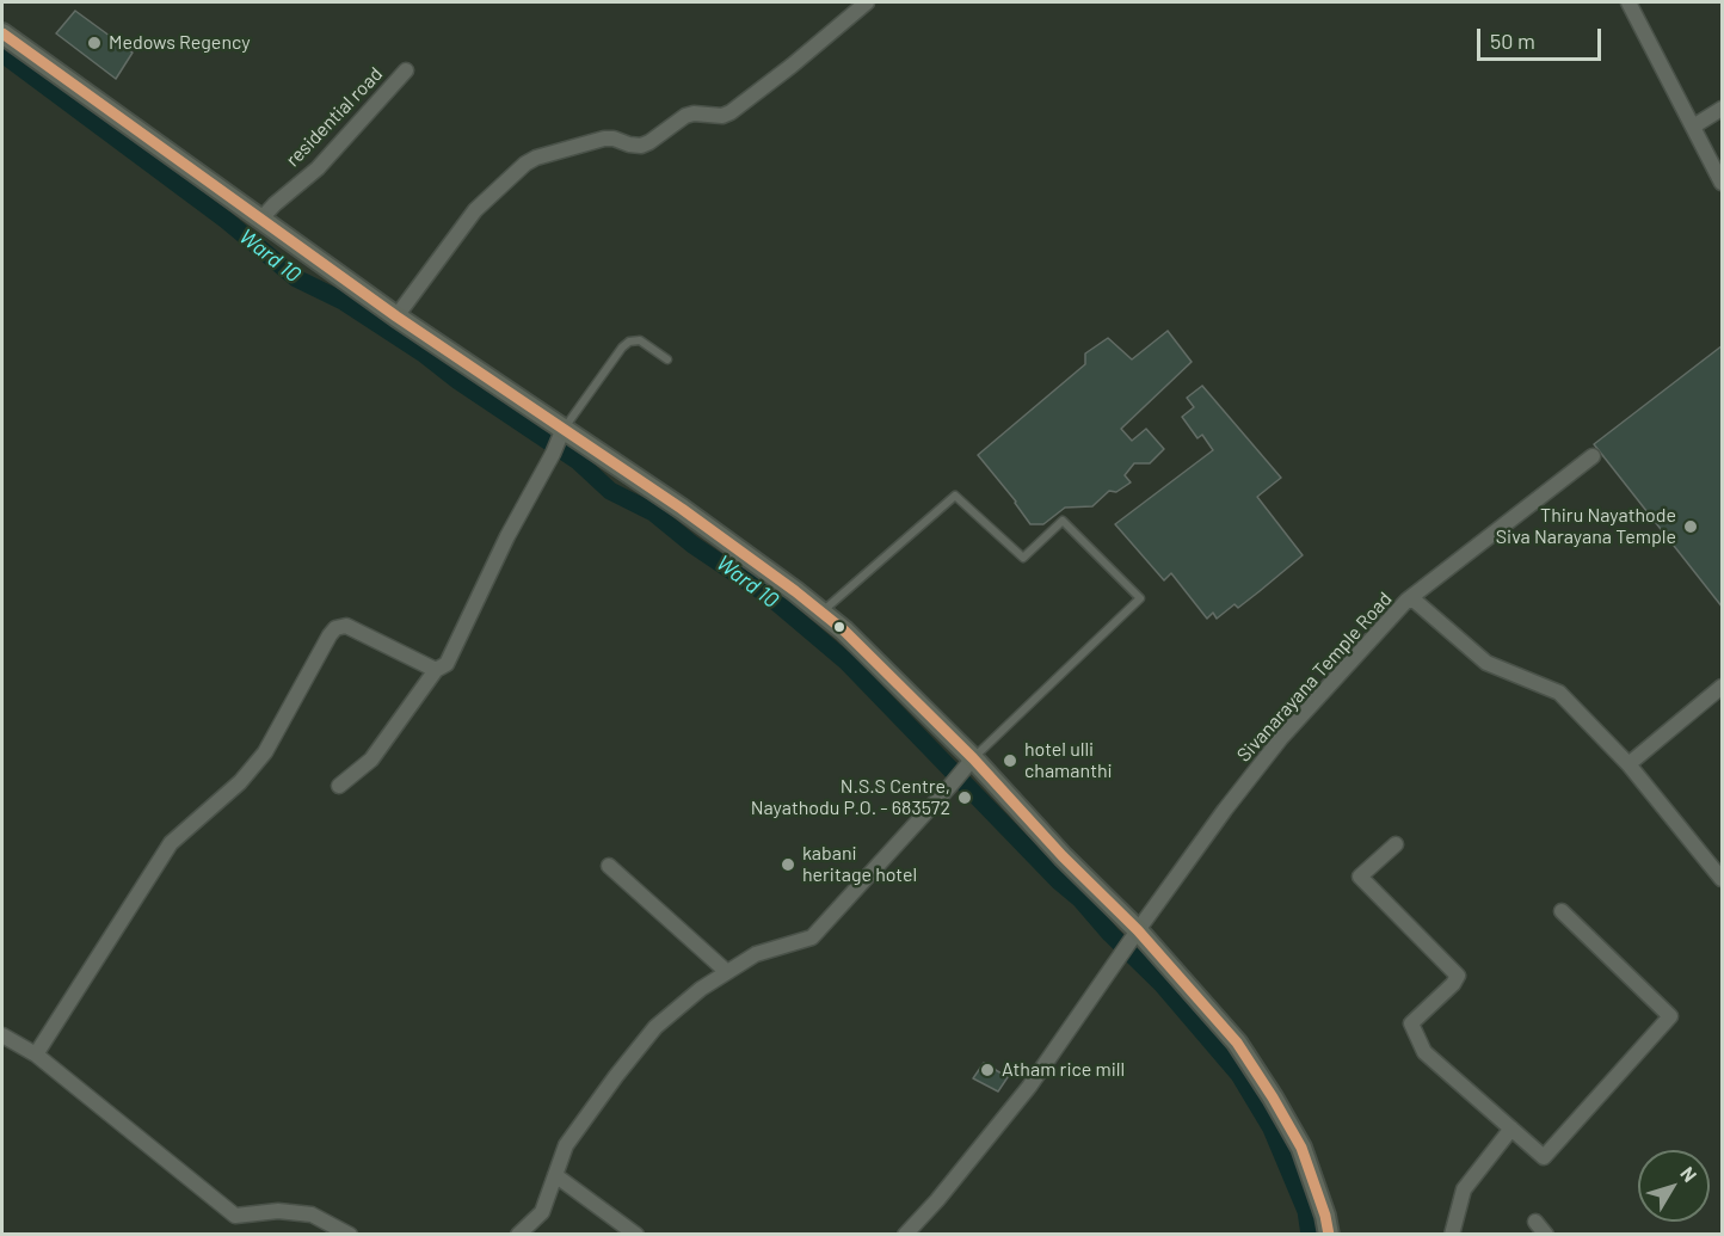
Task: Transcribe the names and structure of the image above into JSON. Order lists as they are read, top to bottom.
{
  "streets": {
    "street": ["residential road", "Sivanarayana Temple Road"]
  },
  "water": ["Ward 10"],
  "places": [
    "Medows Regency",
    "Thiru Nayathode Siva Narayana Temple",
    "hotel ulli chamanthi",
    "N.S.S Centre, Nayathodu P.O. - 683572",
    "kabani heritage hotel",
    "Atham rice mill"
  ],
  "scale_bar": "50 m",
  "north": "top right"
}
